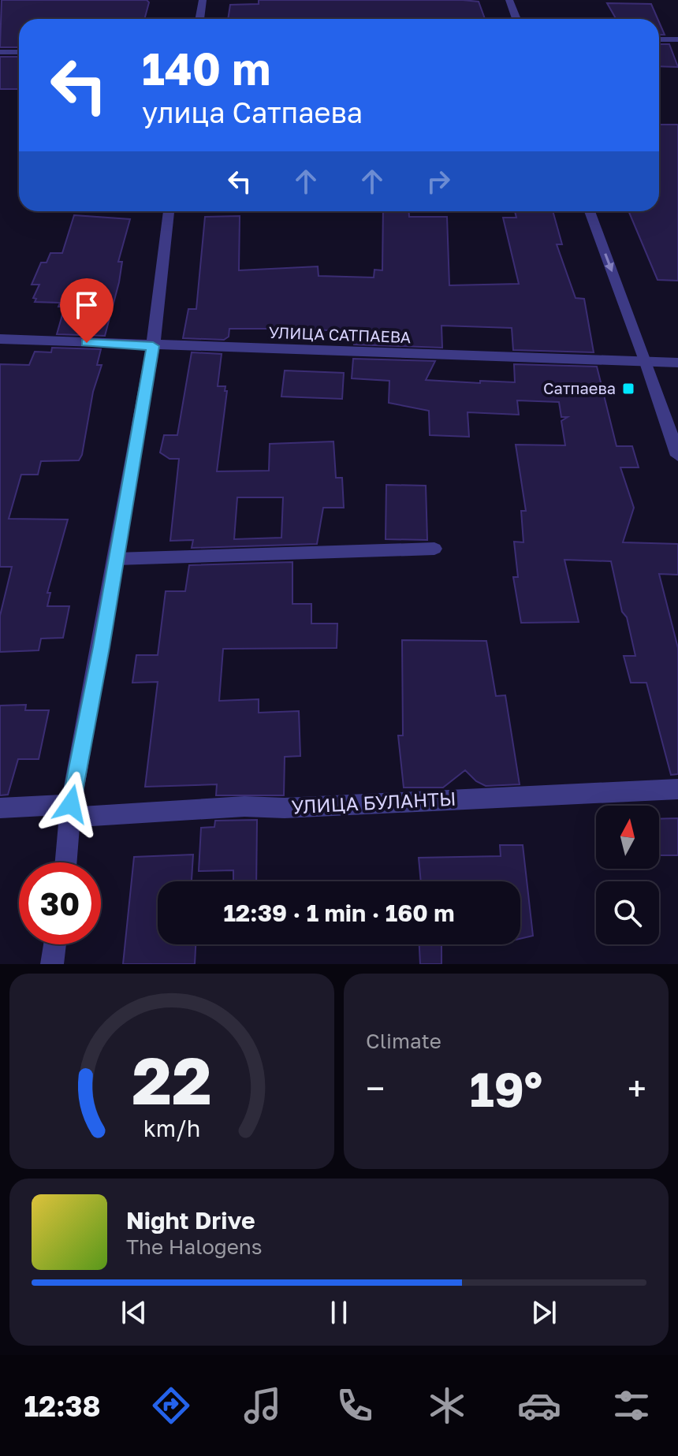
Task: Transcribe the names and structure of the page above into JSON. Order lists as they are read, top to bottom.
{
  "streets": {
    "street": ["УЛИЦА САТПАЕВА", "УЛИЦА БУЛАНТЫ"]
  },
  "places": {
    "transit": ["Сатпаева"]
  },
  "north": "top",
  "page": {
    "turn": ["140 m", "улица Сатпаева"],
    "limit": "30",
    "trip": "12:39 · 1 min · 160 m",
    "tile": "Climate",
    "heat": ["−", "19°", "+"],
    "song": ["Night Drive", "The Halogens"],
    "tabs": "12:38",
    "gauge": ["22", "km/h"]
  }
}
